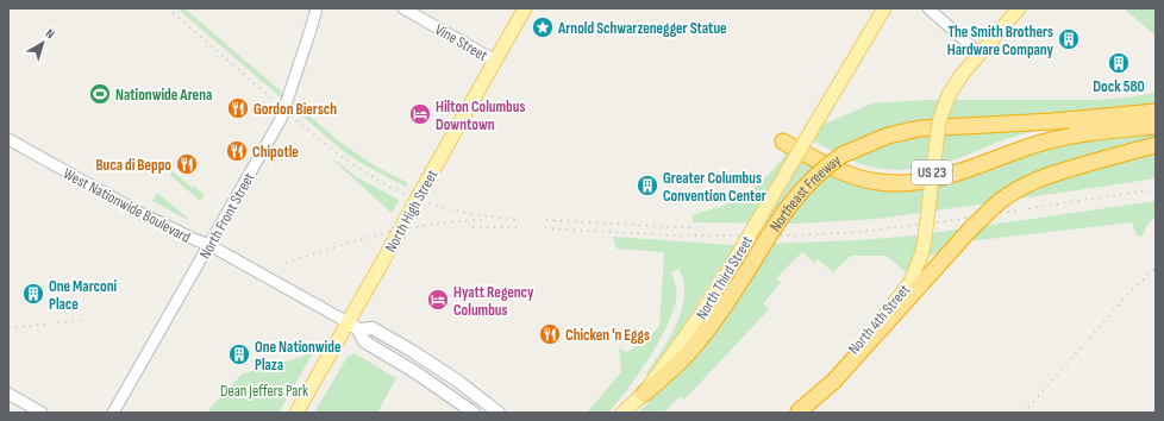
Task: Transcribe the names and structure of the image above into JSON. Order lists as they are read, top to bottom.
{
  "streets": {
    "highway": ["Northeast Freeway"],
    "main road": [
      "US 23",
      "North High Street",
      "North Third Street",
      "North 4th Street"
    ],
    "street": ["Vine Street", "West Nationwide Boulevard", "North Front Street"]
  },
  "crossings": [
    ["Vine Street", "North High Street"],
    ["Northeast Freeway", "North Third Street"],
    ["West Nationwide Boulevard", "North High Street"],
    ["West Nationwide Boulevard", "North Front Street"]
  ],
  "parks": ["Dean Jeffers Park"],
  "places": {
    "place": ["Arnold Schwarzenegger Statue"],
    "building": [
      "The Smith Brothers Hardware Company",
      "Dock 580",
      "Greater Columbus Convention Center",
      "One Marconi Place",
      "One Nationwide Plaza"
    ],
    "sports": ["Nationwide Arena"],
    "restaurant": [
      "Gordon Biersch",
      "Chipotle",
      "Buca di Beppo",
      "Chicken 'n Eggs"
    ],
    "hotel": ["Hilton Columbus Downtown", "Hyatt Regency Columbus"]
  },
  "north": "top right"
}
